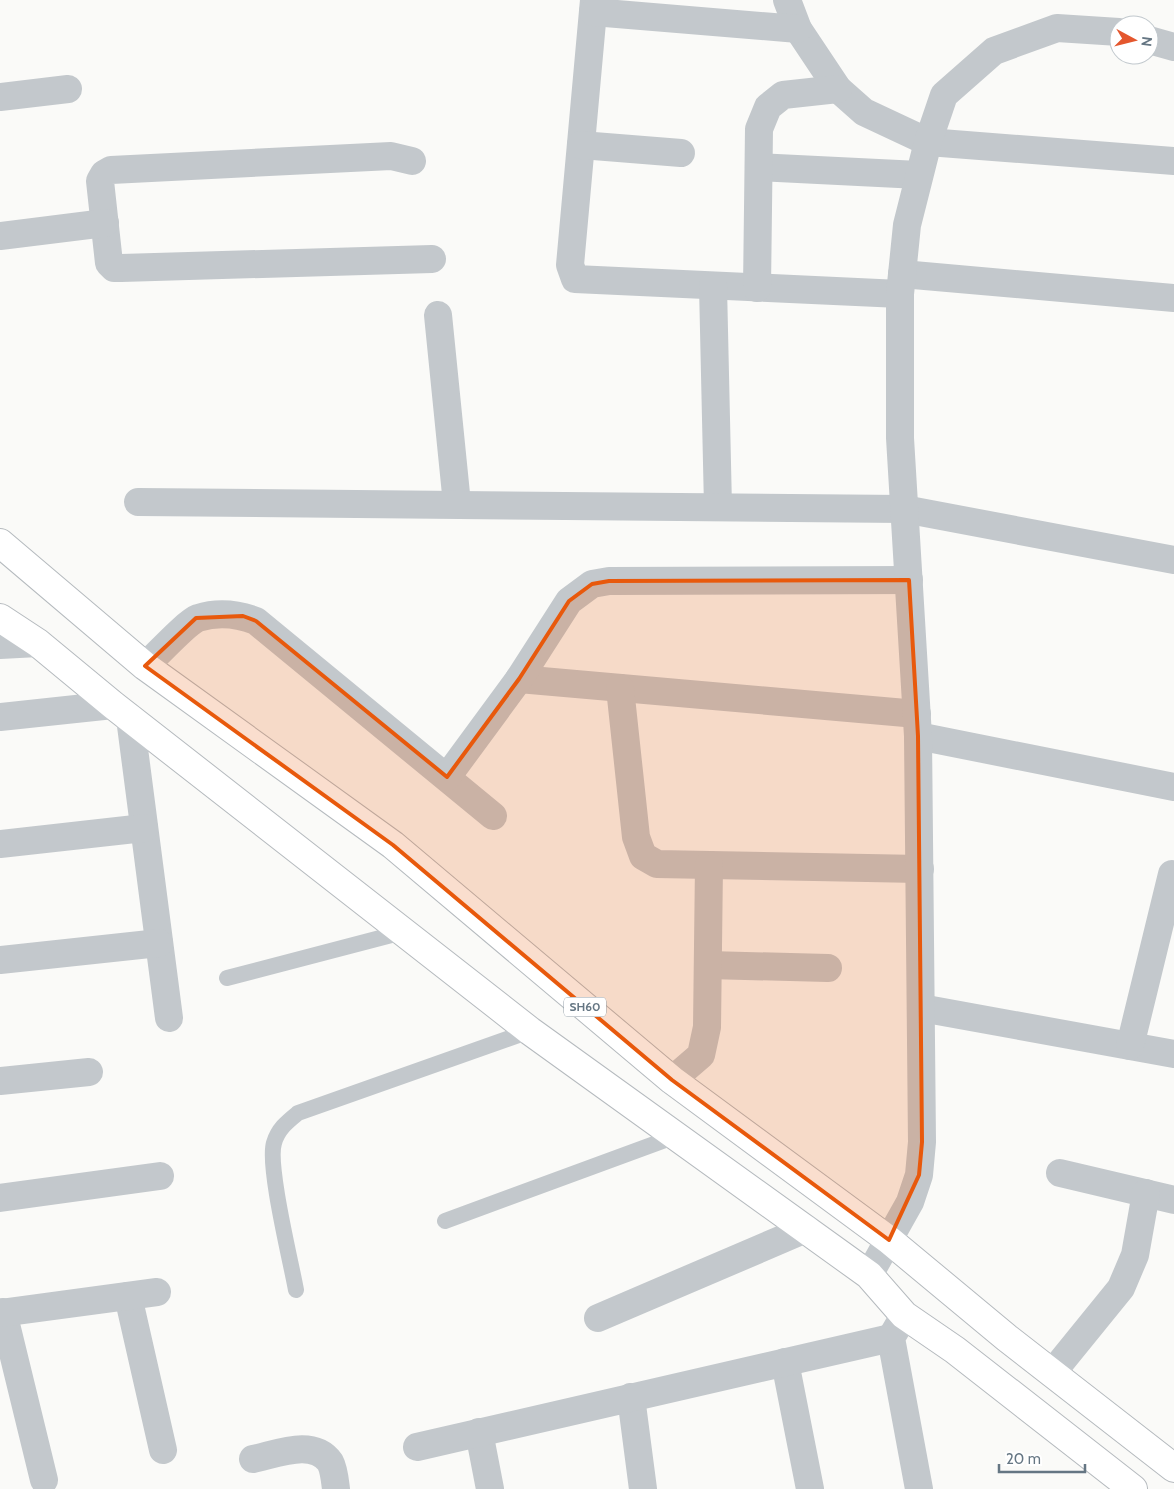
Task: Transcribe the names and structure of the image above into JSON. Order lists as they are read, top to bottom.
{
  "streets": {
    "main road": ["SH60"]
  },
  "scale_bar": "20 m",
  "north": "right"
}
